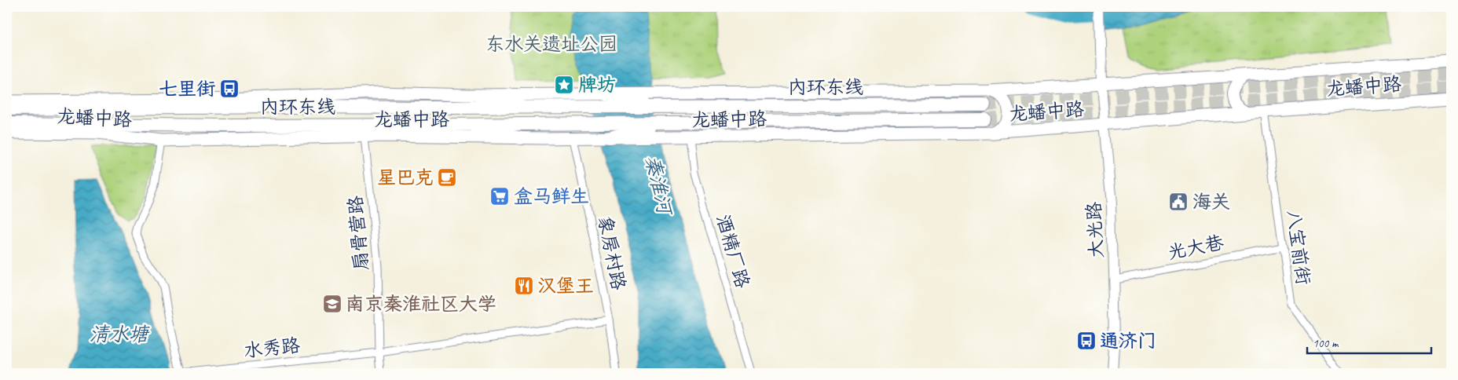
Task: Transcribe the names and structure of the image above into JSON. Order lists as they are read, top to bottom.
{
  "streets": {
    "highway": ["内环东线"],
    "main road": ["龙蟠中路"],
    "street": [
      "大光路",
      "扇骨营路",
      "光大巷",
      "八宝前街",
      "酒精厂路",
      "象房村路",
      "水秀路"
    ]
  },
  "crossings": [
    ["龙蟠中路", "大光路"],
    ["龙蟠中路", "扇骨营路"],
    ["龙蟠中路", "八宝前街"],
    ["龙蟠中路", "酒精厂路"],
    ["龙蟠中路", "象房村路"],
    ["龙蟠中路", "水秀路"],
    ["大光路", "光大巷"],
    ["扇骨营路", "水秀路"],
    ["光大巷", "八宝前街"],
    ["象房村路", "水秀路"]
  ],
  "water": ["秦淮河", "清水塘"],
  "parks": ["东水关遗址公园"],
  "places": {
    "place": ["牌坊"],
    "bus stop": ["七里街", "通济门"],
    "cafe": ["星巴克"],
    "supermarket": ["盒马鲜生"],
    "public building": ["海关"],
    "restaurant": ["汉堡王"],
    "school or university": ["南京秦淮社区大学"]
  },
  "scale_bar": "100 m"
}
